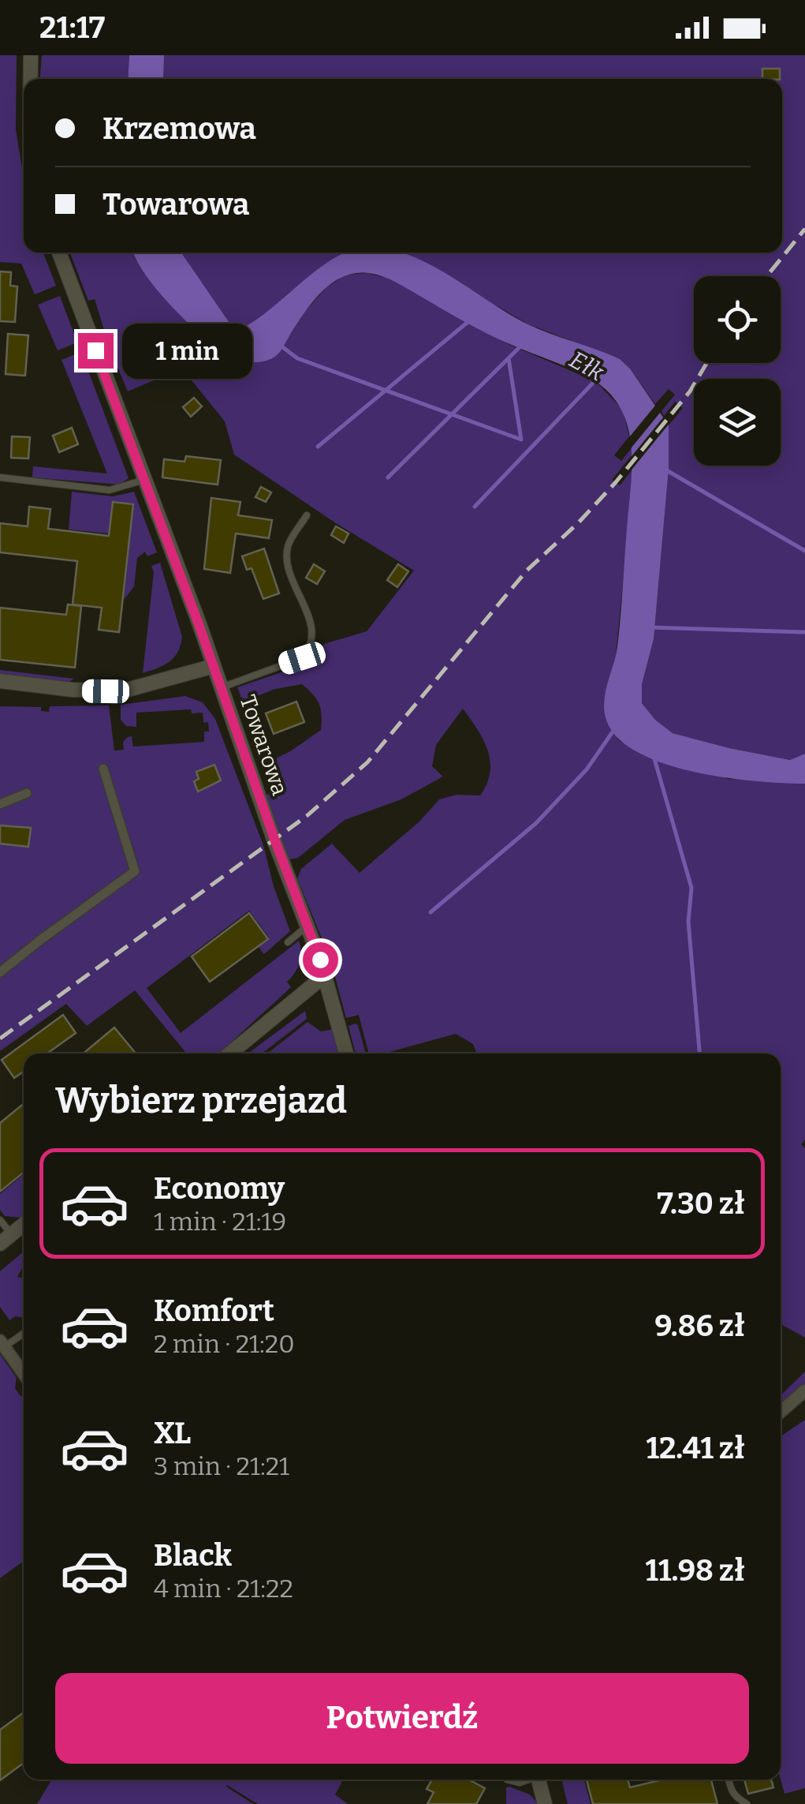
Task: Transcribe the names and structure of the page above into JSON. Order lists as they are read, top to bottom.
{
  "streets": {
    "street": ["Towarowa"]
  },
  "water": ["Ełk"],
  "page": {
    "status": "21:17",
    "banner": ["Krzemowa", "Towarowa"],
    "bubble": "1 min",
    "heading": "Wybierz przejazd",
    "list": [
      {
        "name": "Economy",
        "note": "1 min · 21:19",
        "value": "7.30 zł"
      },
      {
        "name": "Komfort",
        "note": "2 min · 21:20",
        "value": "9.86 zł"
      },
      {
        "name": "XL",
        "note": "3 min · 21:21",
        "value": "12.41 zł"
      },
      {
        "name": "Black",
        "note": "4 min · 21:22",
        "value": "11.98 zł"
      }
    ],
    "buttons": "Potwierdź"
  }
}
